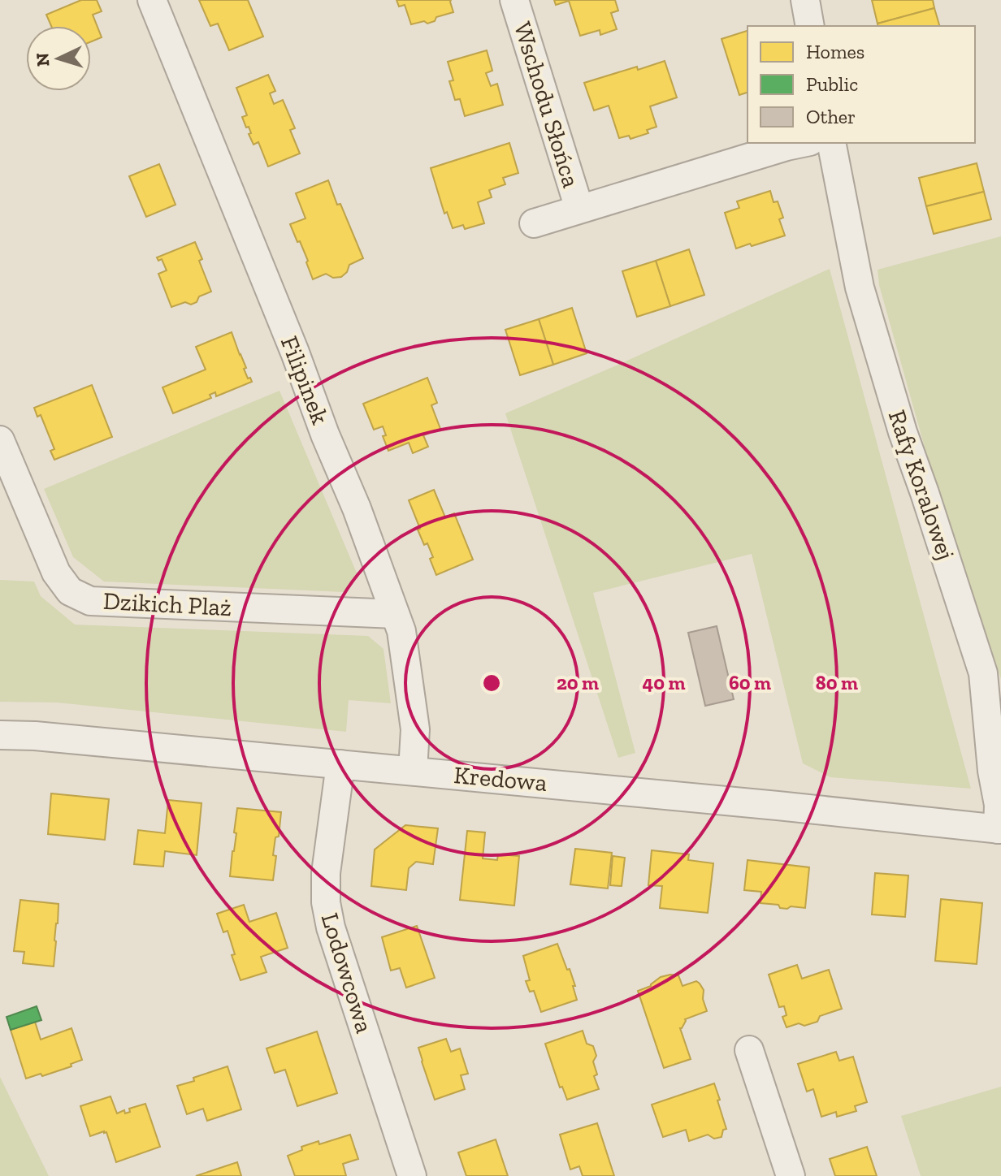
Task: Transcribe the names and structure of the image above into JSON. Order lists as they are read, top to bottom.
{
  "streets": {
    "street": [
      "Wschodu Słońca",
      "Filipinek",
      "Rafy Koralowej",
      "Dzikich Plaż",
      "Kredowa",
      "Lodowcowa"
    ]
  },
  "crossings": [
    ["Filipinek", "Dzikich Plaż"],
    ["Filipinek", "Kredowa"],
    ["Rafy Koralowej", "Kredowa"],
    ["Kredowa", "Lodowcowa"]
  ],
  "legend": ["Homes", "Public", "Other"],
  "north": "left",
  "rings": [
    "20 m",
    "40 m",
    "60 m",
    "80 m"
  ]
}
